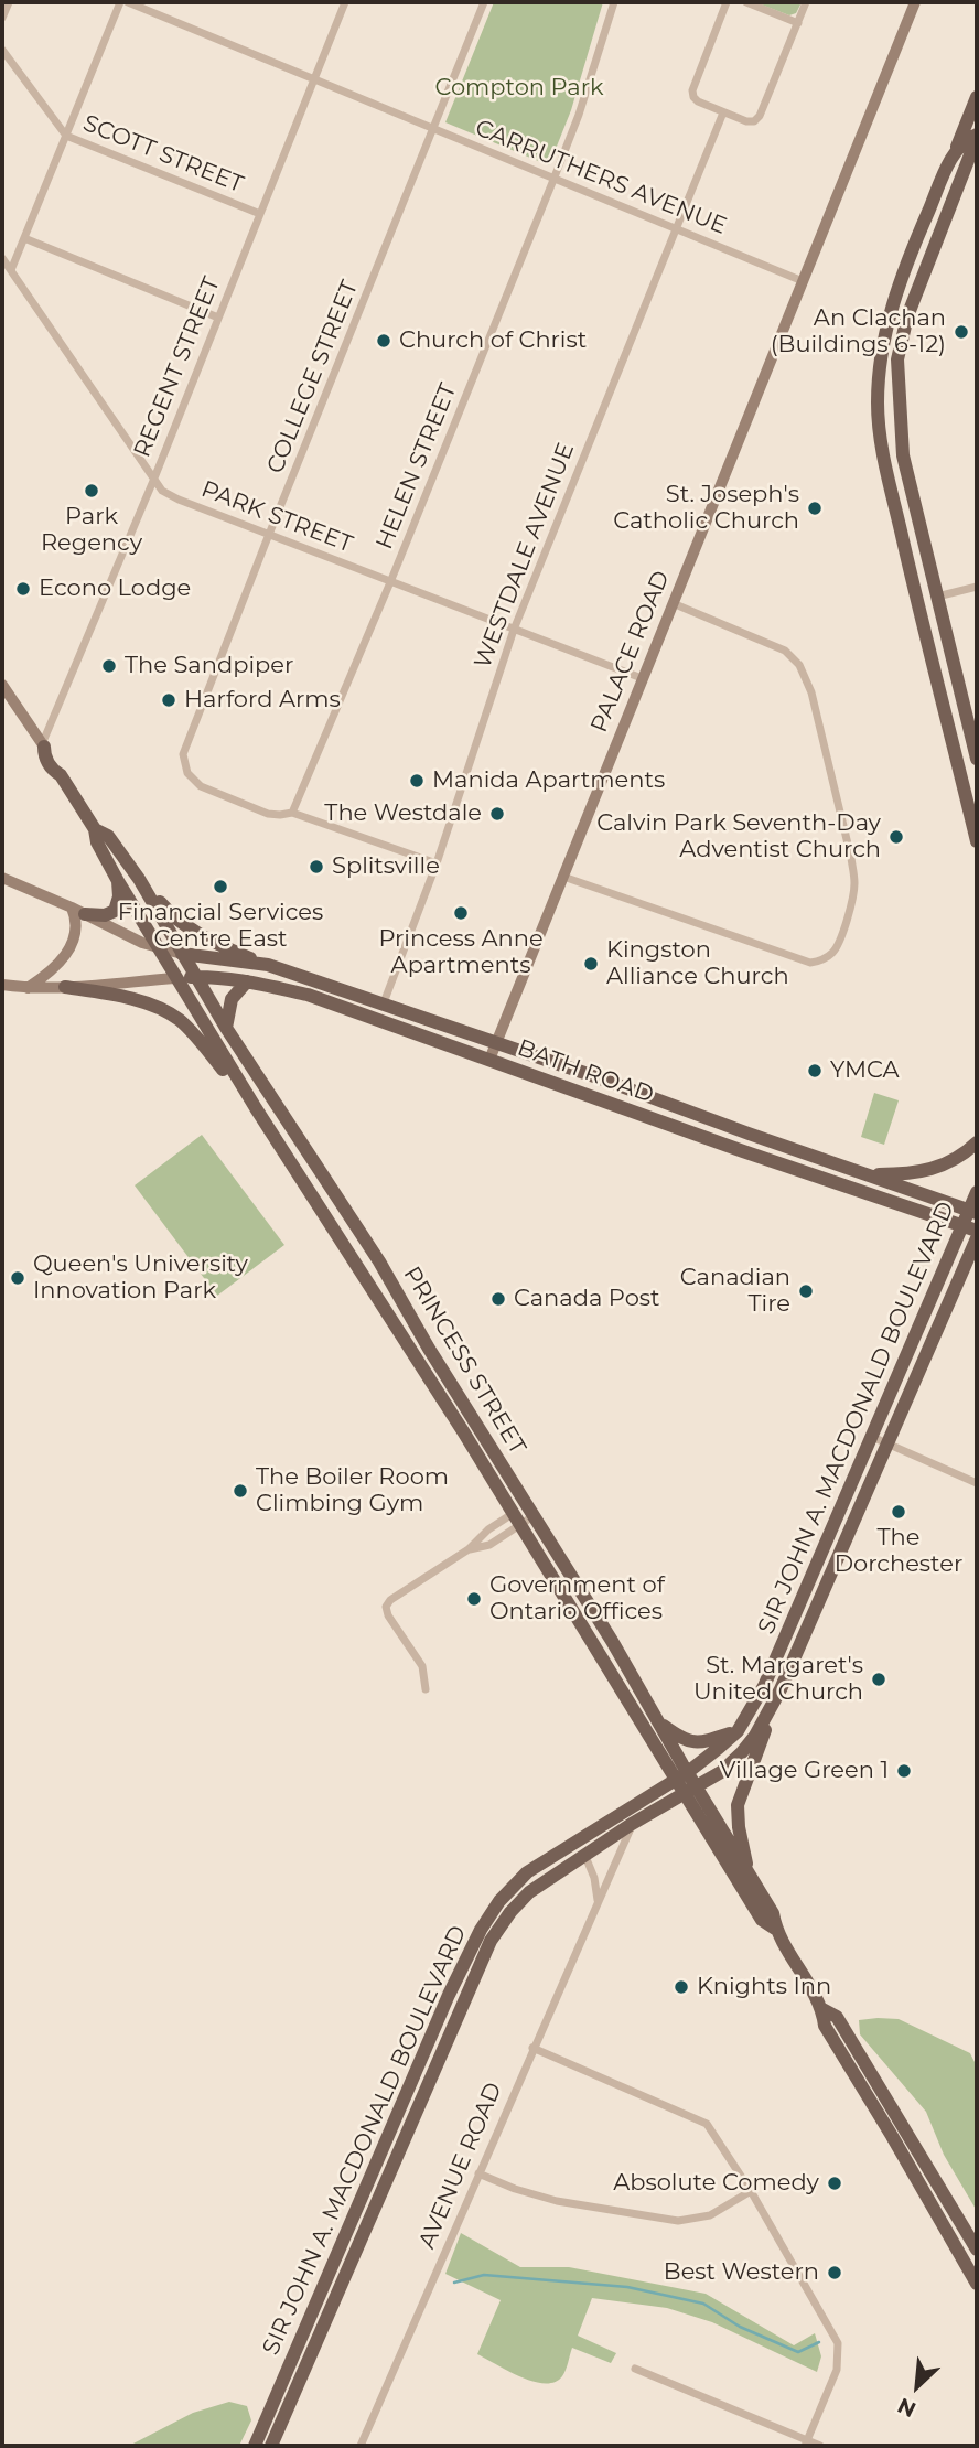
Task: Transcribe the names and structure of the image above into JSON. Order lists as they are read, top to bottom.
{
  "streets": {
    "main road": ["BATH ROAD", "PRINCESS STREET", "SIR JOHN A. MACDONALD BOULEVARD"],
    "street": [
      "SCOTT STREET",
      "CARRUTHERS AVENUE",
      "REGENT STREET",
      "COLLEGE STREET",
      "HELEN STREET",
      "PARK STREET",
      "WESTDALE AVENUE",
      "PALACE ROAD",
      "AVENUE ROAD"
    ]
  },
  "crossings": [
    ["SCOTT STREET", "REGENT STREET"],
    ["CARRUTHERS AVENUE", "REGENT STREET"],
    ["CARRUTHERS AVENUE", "COLLEGE STREET"],
    ["CARRUTHERS AVENUE", "HELEN STREET"],
    ["CARRUTHERS AVENUE", "WESTDALE AVENUE"],
    ["CARRUTHERS AVENUE", "PALACE ROAD"],
    ["REGENT STREET", "PARK STREET"],
    ["REGENT STREET", "PRINCESS STREET"],
    ["COLLEGE STREET", "HELEN STREET"],
    ["COLLEGE STREET", "PARK STREET"],
    ["HELEN STREET", "PARK STREET"],
    ["PARK STREET", "WESTDALE AVENUE"],
    ["PARK STREET", "PALACE ROAD"],
    ["WESTDALE AVENUE", "BATH ROAD"],
    ["PALACE ROAD", "BATH ROAD"],
    ["BATH ROAD", "PRINCESS STREET"],
    ["BATH ROAD", "SIR JOHN A. MACDONALD BOULEVARD"],
    ["PRINCESS STREET", "SIR JOHN A. MACDONALD BOULEVARD"],
    ["SIR JOHN A. MACDONALD BOULEVARD", "AVENUE ROAD"]
  ],
  "parks": ["Compton Park"],
  "places": [
    "An Clachan (Buildings 6-12)",
    "Church of Christ",
    "Park Regency",
    "St. Joseph's Catholic Church",
    "Econo Lodge",
    "The Sandpiper",
    "Harford Arms",
    "Manida Apartments",
    "The Westdale",
    "Calvin Park Seventh-Day Adventist Church",
    "Splitsville",
    "Financial Services Centre East",
    "Princess Anne Apartments",
    "Kingston Alliance Church",
    "YMCA",
    "Queen's University Innovation Park",
    "Canadian Tire",
    "Canada Post",
    "The Boiler Room Climbing Gym",
    "The Dorchester",
    "Government of Ontario Offices",
    "St. Margaret's United Church",
    "Village Green 1",
    "Knights Inn",
    "Absolute Comedy",
    "Best Western"
  ],
  "north": "bottom left"
}
